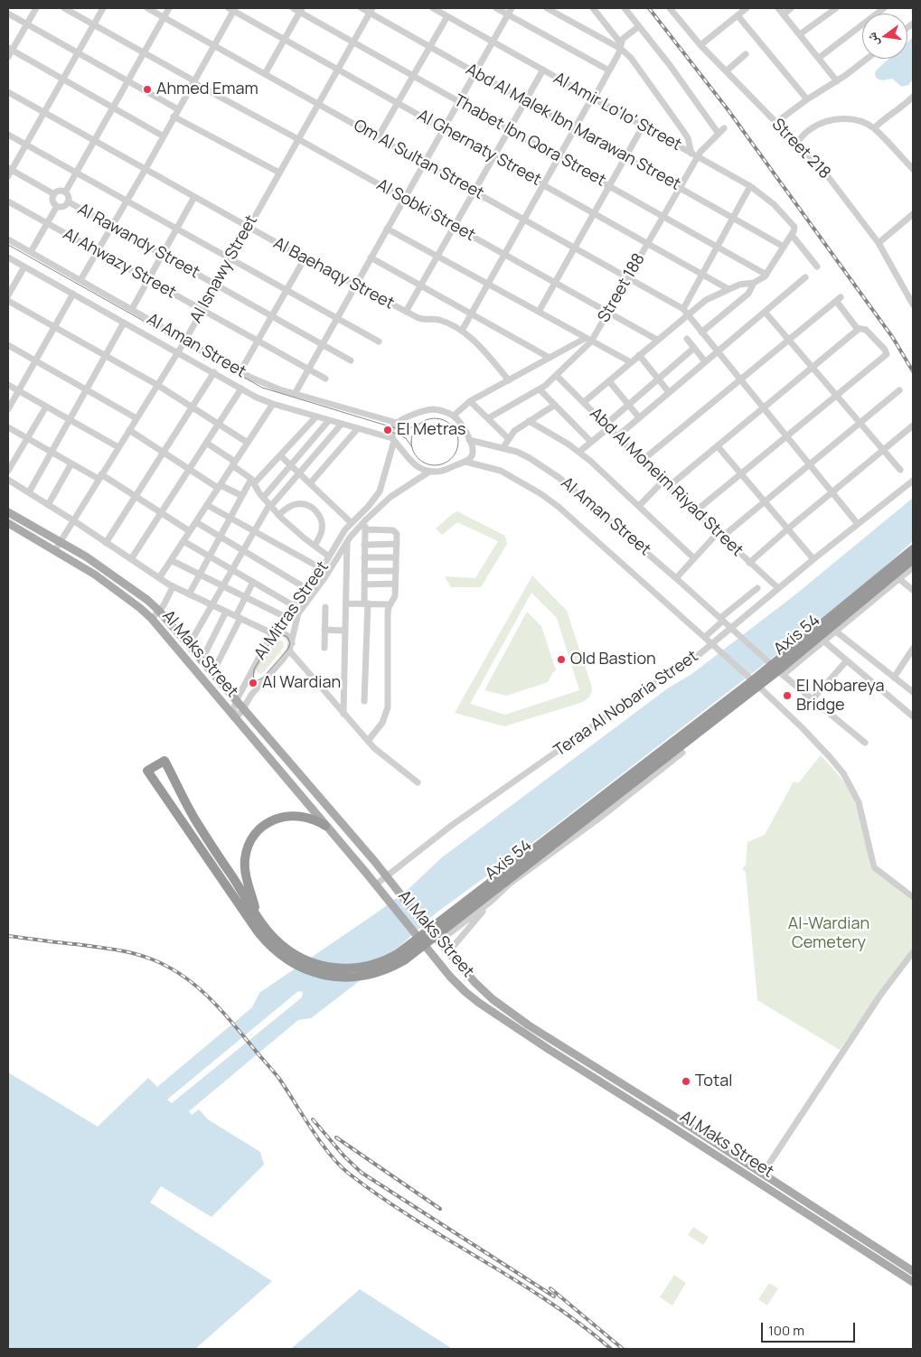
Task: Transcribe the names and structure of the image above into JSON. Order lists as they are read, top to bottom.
{
  "streets": {
    "highway": ["Axis 54"],
    "main road": ["Al Maks Street"],
    "street": [
      "Al Amir Lo'lo' Street",
      "Abd Al Malek Ibn Marawan Street",
      "Thabet Ibn Qora Street",
      "Al Ghernaty Street",
      "Street 218",
      "Om Al Sultan Street",
      "Al Sobki Street",
      "Al Rawandy Street",
      "Al Ahwazy Street",
      "Al Isnawy Street",
      "Al Baehaqy Street",
      "Street 188",
      "Al Aman Street",
      "Abd Al Moneim Riyad Street",
      "Al Mitras Street",
      "Teraa Al Nobaria Street"
    ]
  },
  "crossings": [
    ["Al Amir Lo'lo' Street", "Street 188"],
    ["Abd Al Malek Ibn Marawan Street", "Al Isnawy Street"],
    ["Abd Al Malek Ibn Marawan Street", "Street 188"],
    ["Thabet Ibn Qora Street", "Al Isnawy Street"],
    ["Thabet Ibn Qora Street", "Street 188"],
    ["Al Ghernaty Street", "Al Isnawy Street"],
    ["Al Ghernaty Street", "Street 188"],
    ["Om Al Sultan Street", "Al Isnawy Street"],
    ["Om Al Sultan Street", "Street 188"],
    ["Al Sobki Street", "Al Isnawy Street"],
    ["Al Sobki Street", "Street 188"],
    ["Al Rawandy Street", "Al Isnawy Street"],
    ["Al Ahwazy Street", "Al Isnawy Street"],
    ["Al Isnawy Street", "Al Baehaqy Street"],
    ["Al Isnawy Street", "Al Aman Street"],
    ["Al Isnawy Street", "Al Maks Street"],
    ["Street 188", "Abd Al Moneim Riyad Street"],
    ["Al Aman Street", "Al Mitras Street"],
    ["Al Aman Street", "Axis 54"],
    ["Abd Al Moneim Riyad Street", "Teraa Al Nobaria Street"],
    ["Al Mitras Street", "Al Maks Street"],
    ["Axis 54", "Al Maks Street"],
    ["Al Maks Street", "Teraa Al Nobaria Street"]
  ],
  "parks": ["Al-Wardian Cemetery"],
  "places": [
    "Ahmed Emam",
    "El Metras",
    "Old Bastion",
    "Al Wardian",
    "El Nobareya Bridge",
    "Total"
  ],
  "scale_bar": "100 m",
  "north": "left"
}
